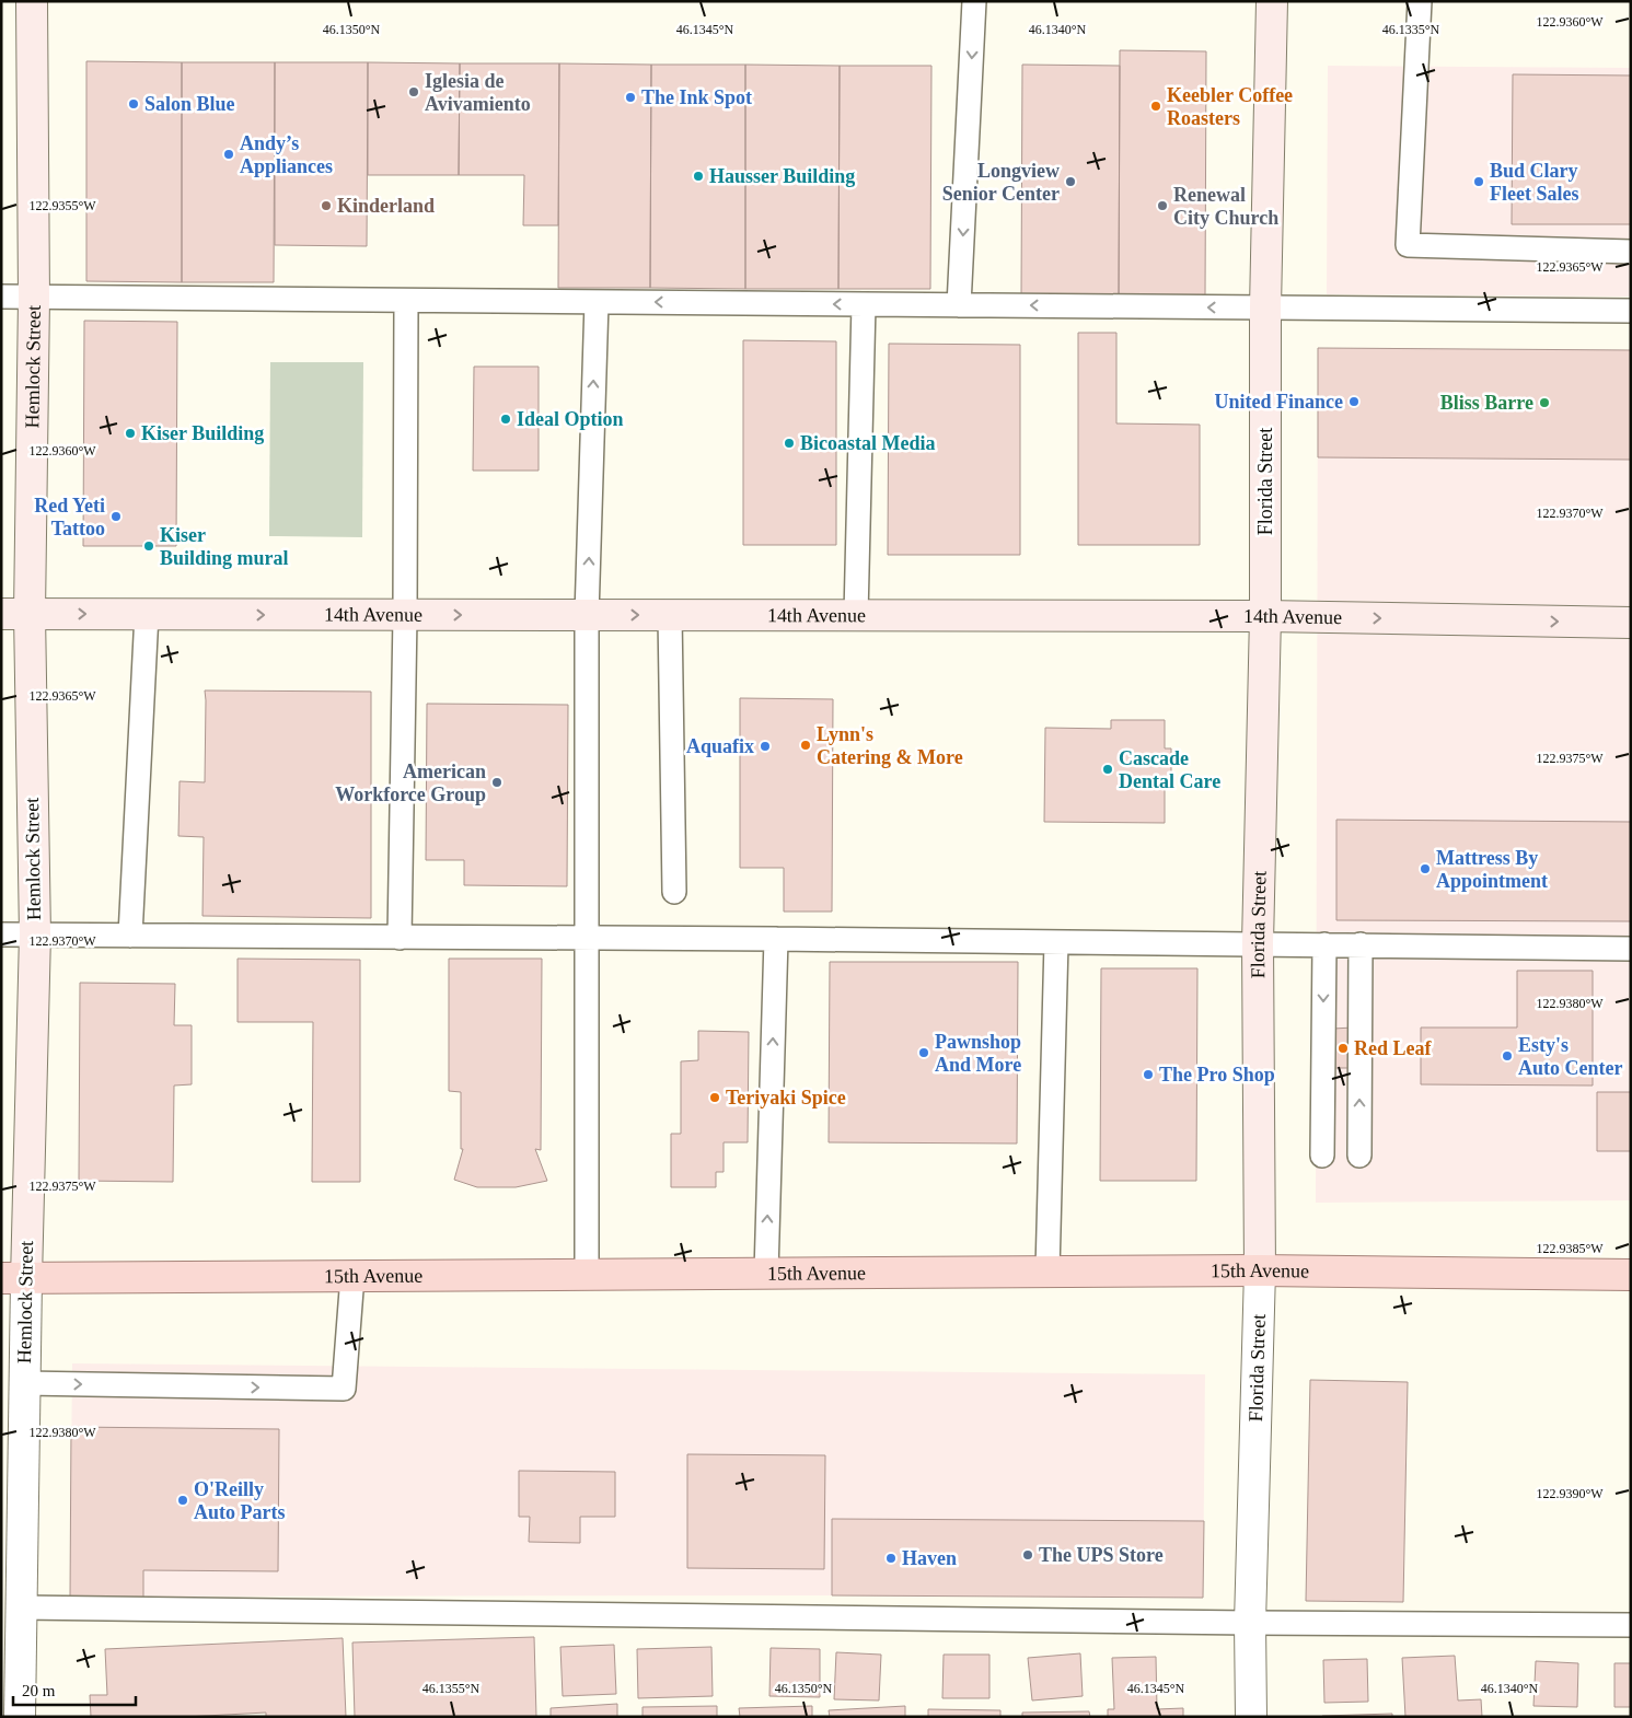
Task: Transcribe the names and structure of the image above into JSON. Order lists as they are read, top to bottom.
{
  "streets": {
    "main road": ["15th Avenue"],
    "street": ["Hemlock Street", "Florida Street", "14th Avenue"]
  },
  "crossings": [
    ["Hemlock Street", "14th Avenue"],
    ["Hemlock Street", "15th Avenue"],
    ["Florida Street", "14th Avenue"],
    ["Florida Street", "15th Avenue"]
  ],
  "one_way": ["14th Avenue"],
  "places": [
    "Iglesia de Avivamiento",
    "The Ink Spot",
    "Salon Blue",
    "Keebler Coffee Roasters",
    "Andy’s Appliances",
    "Hausser Building",
    "Longview Senior Center",
    "Bud Clary Fleet Sales",
    "Kinderland",
    "Renewal City Church",
    "United Finance",
    "Bliss Barre",
    "Ideal Option",
    "Kiser Building",
    "Bicoastal Media",
    "Red Yeti Tattoo",
    "Kiser Building mural",
    "Lynn's Catering & More",
    "Aquafix",
    "Cascade Dental Care",
    "American Workforce Group",
    "Mattress By Appointment",
    "Red Leaf",
    "Pawnshop And More",
    "Esty's Auto Center",
    "The Pro Shop",
    "Teriyaki Spice",
    "O'Reilly Auto Parts",
    "The UPS Store",
    "Haven"
  ],
  "scale_bar": "20 m",
  "coordinates": [
    "122.9360°W",
    "46.1335°N",
    "46.1350°N",
    "46.1345°N",
    "46.1340°N",
    "122.9355°W",
    "122.9365°W",
    "122.9370°W",
    "122.9375°W",
    "122.9380°W",
    "122.9385°W",
    "122.9390°W",
    "46.1355°N"
  ]
}
